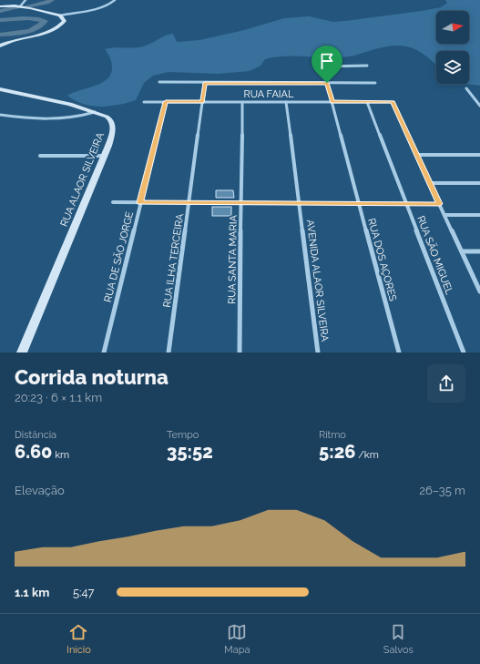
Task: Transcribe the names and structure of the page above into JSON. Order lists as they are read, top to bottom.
{
  "streets": {
    "street": [
      "RUA FAIAL",
      "RUA ALAOR SILVEIRA",
      "RUA SÃO MIGUEL",
      "RUA DE SÃO JORGE",
      "RUA SANTA MARIA",
      "RUA DOS AÇORES",
      "RUA ILHA TERCEIRA",
      "AVENIDA ALAOR SILVEIRA"
    ]
  },
  "crossings": [
    ["RUA FAIAL", "RUA SÃO MIGUEL"],
    ["RUA FAIAL", "RUA DE SÃO JORGE"],
    ["RUA FAIAL", "RUA SANTA MARIA"],
    ["RUA FAIAL", "RUA DOS AÇORES"],
    ["RUA FAIAL", "RUA ILHA TERCEIRA"],
    ["RUA FAIAL", "AVENIDA ALAOR SILVEIRA"]
  ],
  "north": "right",
  "page": {
    "heading": ["Corrida noturna", "20:23 · 6 × 1.1 km"],
    "stats": [
      ["Distância", "6.60 km"],
      ["Tempo", "35:52"],
      ["Ritmo", "5:26 /km"]
    ],
    "chart": ["Elevação", "26–35 m"],
    "list": [
      {
        "name": "1.1 km",
        "note": "5:47"
      }
    ],
    "tabs": ["Início", "Mapa", "Salvos"]
  }
}
